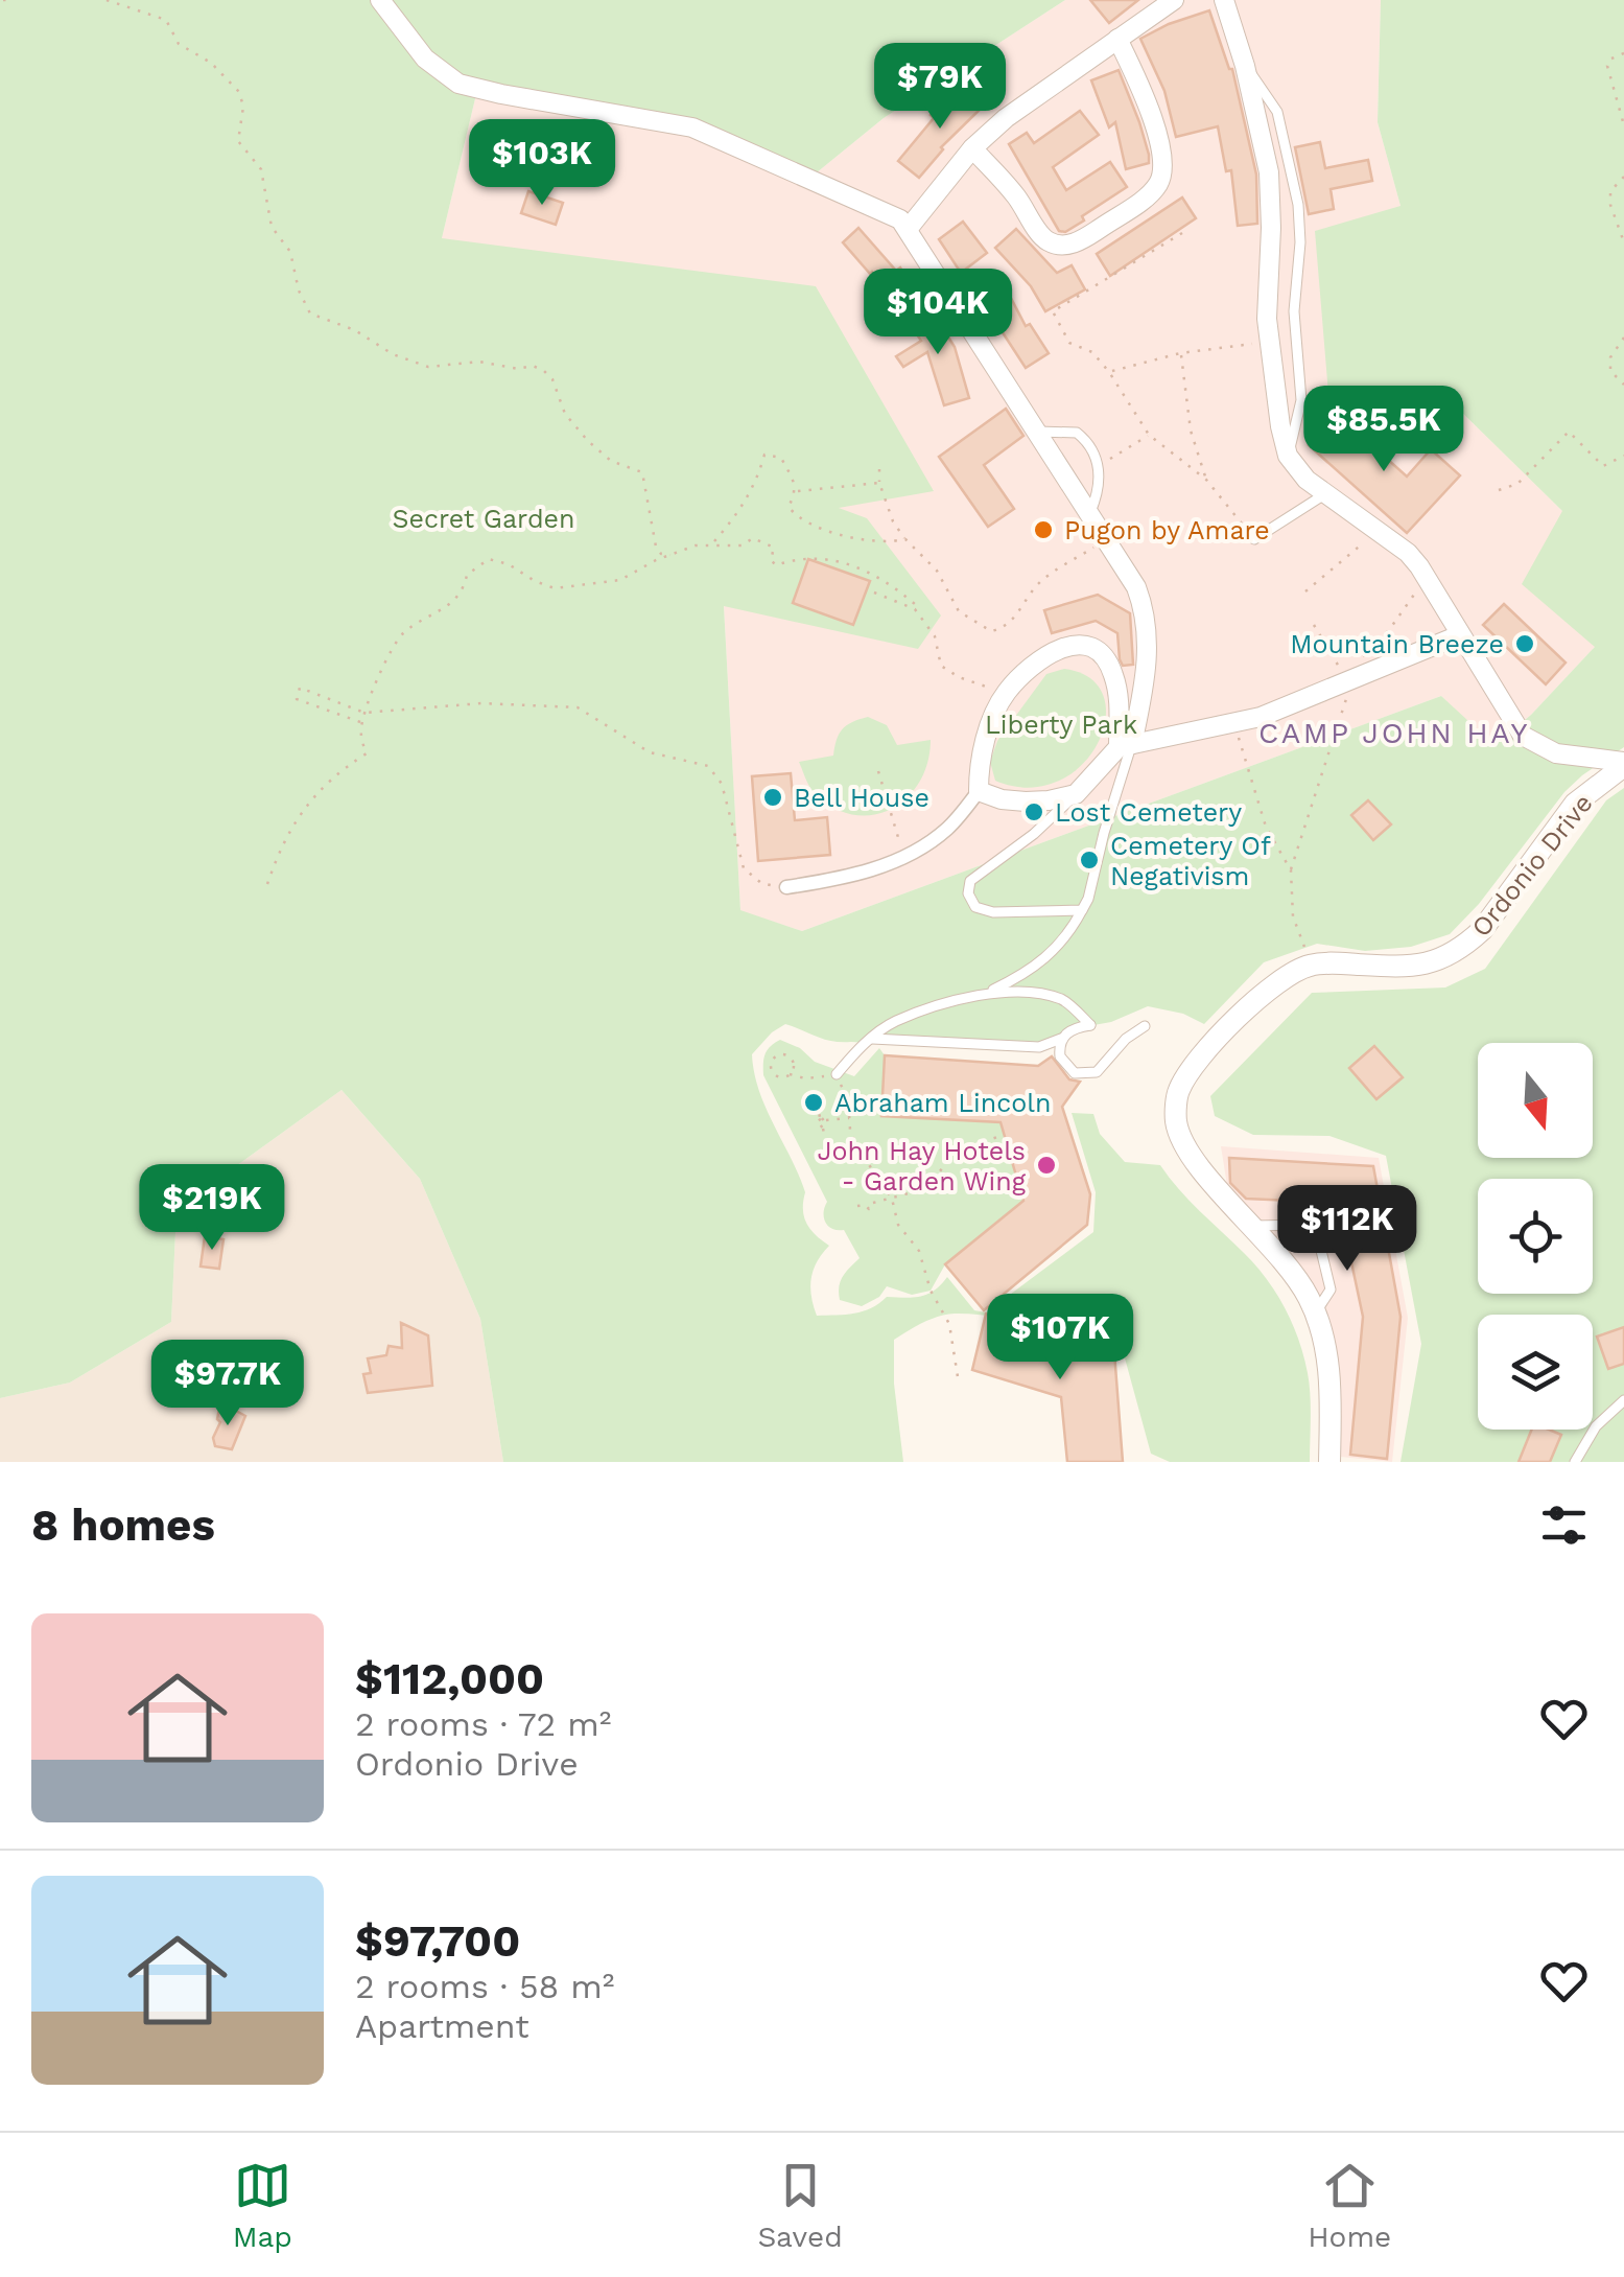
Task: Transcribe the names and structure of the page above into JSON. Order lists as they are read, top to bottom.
{
  "streets": {
    "street": ["Ordonio Drive"]
  },
  "districts": ["CAMP JOHN HAY"],
  "parks": ["Secret Garden", "Liberty Park"],
  "places": [
    "Pugon by Amare",
    "Mountain Breeze",
    "Bell House",
    "Lost Cemetery",
    "Cemetery Of Negativism",
    "Abraham Lincoln",
    "John Hay Hotels - Garden Wing"
  ],
  "north": "bottom",
  "page": {
    "price": [
      "$79K",
      "$103K",
      "$104K",
      "$85.5K",
      "$219K",
      "$112K",
      "$107K",
      "$97.7K"
    ],
    "heading": "8 homes",
    "list": [
      {
        "name": "$112,000",
        "note": "2 rooms · 72 m² · Ordonio Drive"
      },
      {
        "name": "$97,700",
        "note": "2 rooms · 58 m² · Apartment"
      }
    ],
    "tabs": ["Map", "Saved", "Home"]
  }
}
